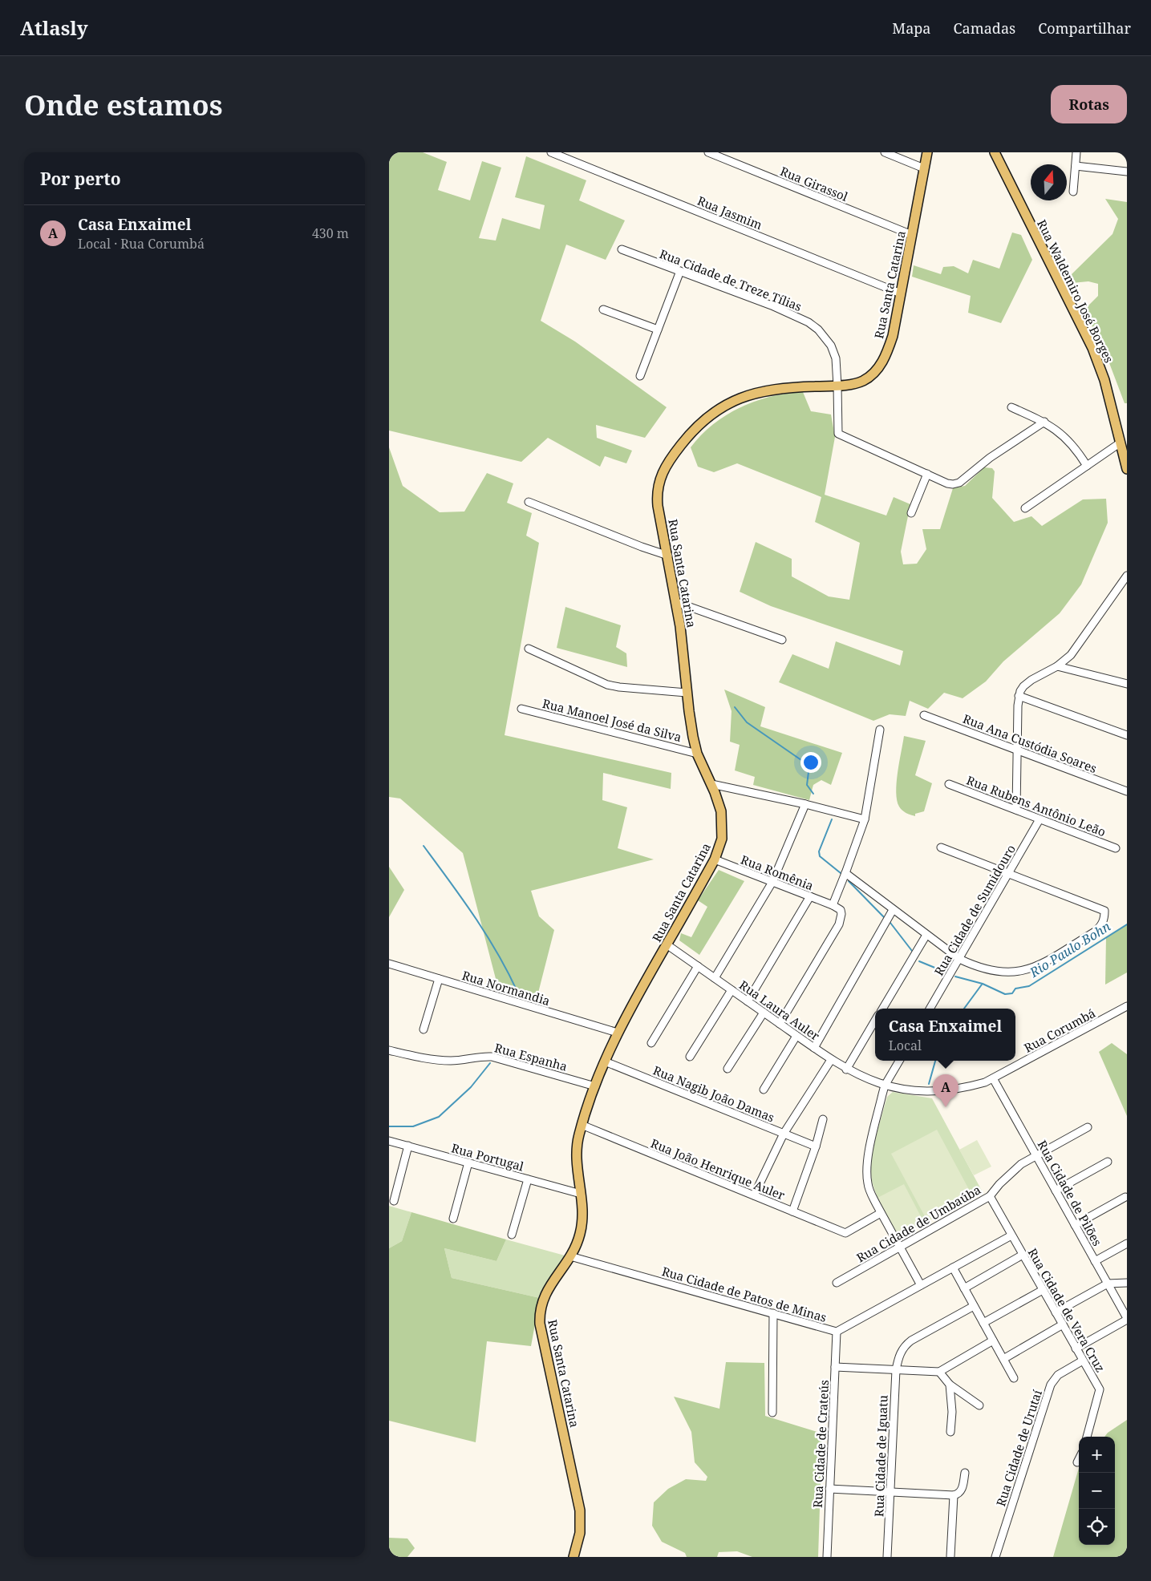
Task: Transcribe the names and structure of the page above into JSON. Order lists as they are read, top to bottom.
{
  "streets": {
    "main road": ["Rua Santa Catarina", "Rua Waldemiro José Borges"],
    "street": [
      "Rua Girassol",
      "Rua Jasmim",
      "Rua Cidade de Treze Tílias",
      "Rua Manoel José da Silva",
      "Rua Ana Custódia Soares",
      "Rua Rubens Antônio Leão",
      "Rua Romênia",
      "Rua Cidade de Sumidouro",
      "Rua Normandia",
      "Rua Laura Auler",
      "Rua Corumbá",
      "Rua Espanha",
      "Rua Nagib João Damas",
      "Rua Portugal",
      "Rua João Henrique Auler",
      "Rua Cidade de Pilões",
      "Rua Cidade de Umbaúba",
      "Rua Cidade de Patos de Minas",
      "Rua Cidade de Vera Cruz",
      "Rua Cidade de Crateús",
      "Rua Cidade de Urutaí",
      "Rua Cidade de Iguatu"
    ]
  },
  "crossings": [
    ["Rua Girassol", "Rua Santa Catarina"],
    ["Rua Jasmim", "Rua Santa Catarina"],
    ["Rua Cidade de Treze Tílias", "Rua Santa Catarina"],
    ["Rua Santa Catarina", "Rua Manoel José da Silva"],
    ["Rua Santa Catarina", "Rua Romênia"],
    ["Rua Santa Catarina", "Rua Normandia"],
    ["Rua Santa Catarina", "Rua Laura Auler"],
    ["Rua Santa Catarina", "Rua Espanha"],
    ["Rua Santa Catarina", "Rua Nagib João Damas"],
    ["Rua Santa Catarina", "Rua Portugal"],
    ["Rua Santa Catarina", "Rua João Henrique Auler"],
    ["Rua Santa Catarina", "Rua Cidade de Patos de Minas"],
    ["Rua Rubens Antônio Leão", "Rua Cidade de Sumidouro"],
    ["Rua Laura Auler", "Rua Corumbá"],
    ["Rua Corumbá", "Rua Cidade de Pilões"],
    ["Rua Cidade de Pilões", "Rua Cidade de Umbaúba"],
    ["Rua Cidade de Umbaúba", "Rua Cidade de Vera Cruz"],
    ["Rua Cidade de Patos de Minas", "Rua Cidade de Vera Cruz"],
    ["Rua Cidade de Patos de Minas", "Rua Cidade de Crateús"],
    ["Rua Cidade de Vera Cruz", "Rua Cidade de Urutaí"]
  ],
  "water": ["Rio Paulo Bohn"],
  "north": "top",
  "page": {
    "header": "Atlasly",
    "nav": ["Mapa", "Camadas", "Compartilhar"],
    "buttons": "Rotas",
    "title": "Onde estamos",
    "heading": "Por perto",
    "list": [
      {
        "mark": "A",
        "name": "Casa Enxaimel",
        "note": "Local · Rua Corumbá",
        "value": "430 m"
      }
    ],
    "popup": ["Casa Enxaimel", "Local"],
    "pins": "A",
    "map_buttons": ["+", "−"]
  }
}
